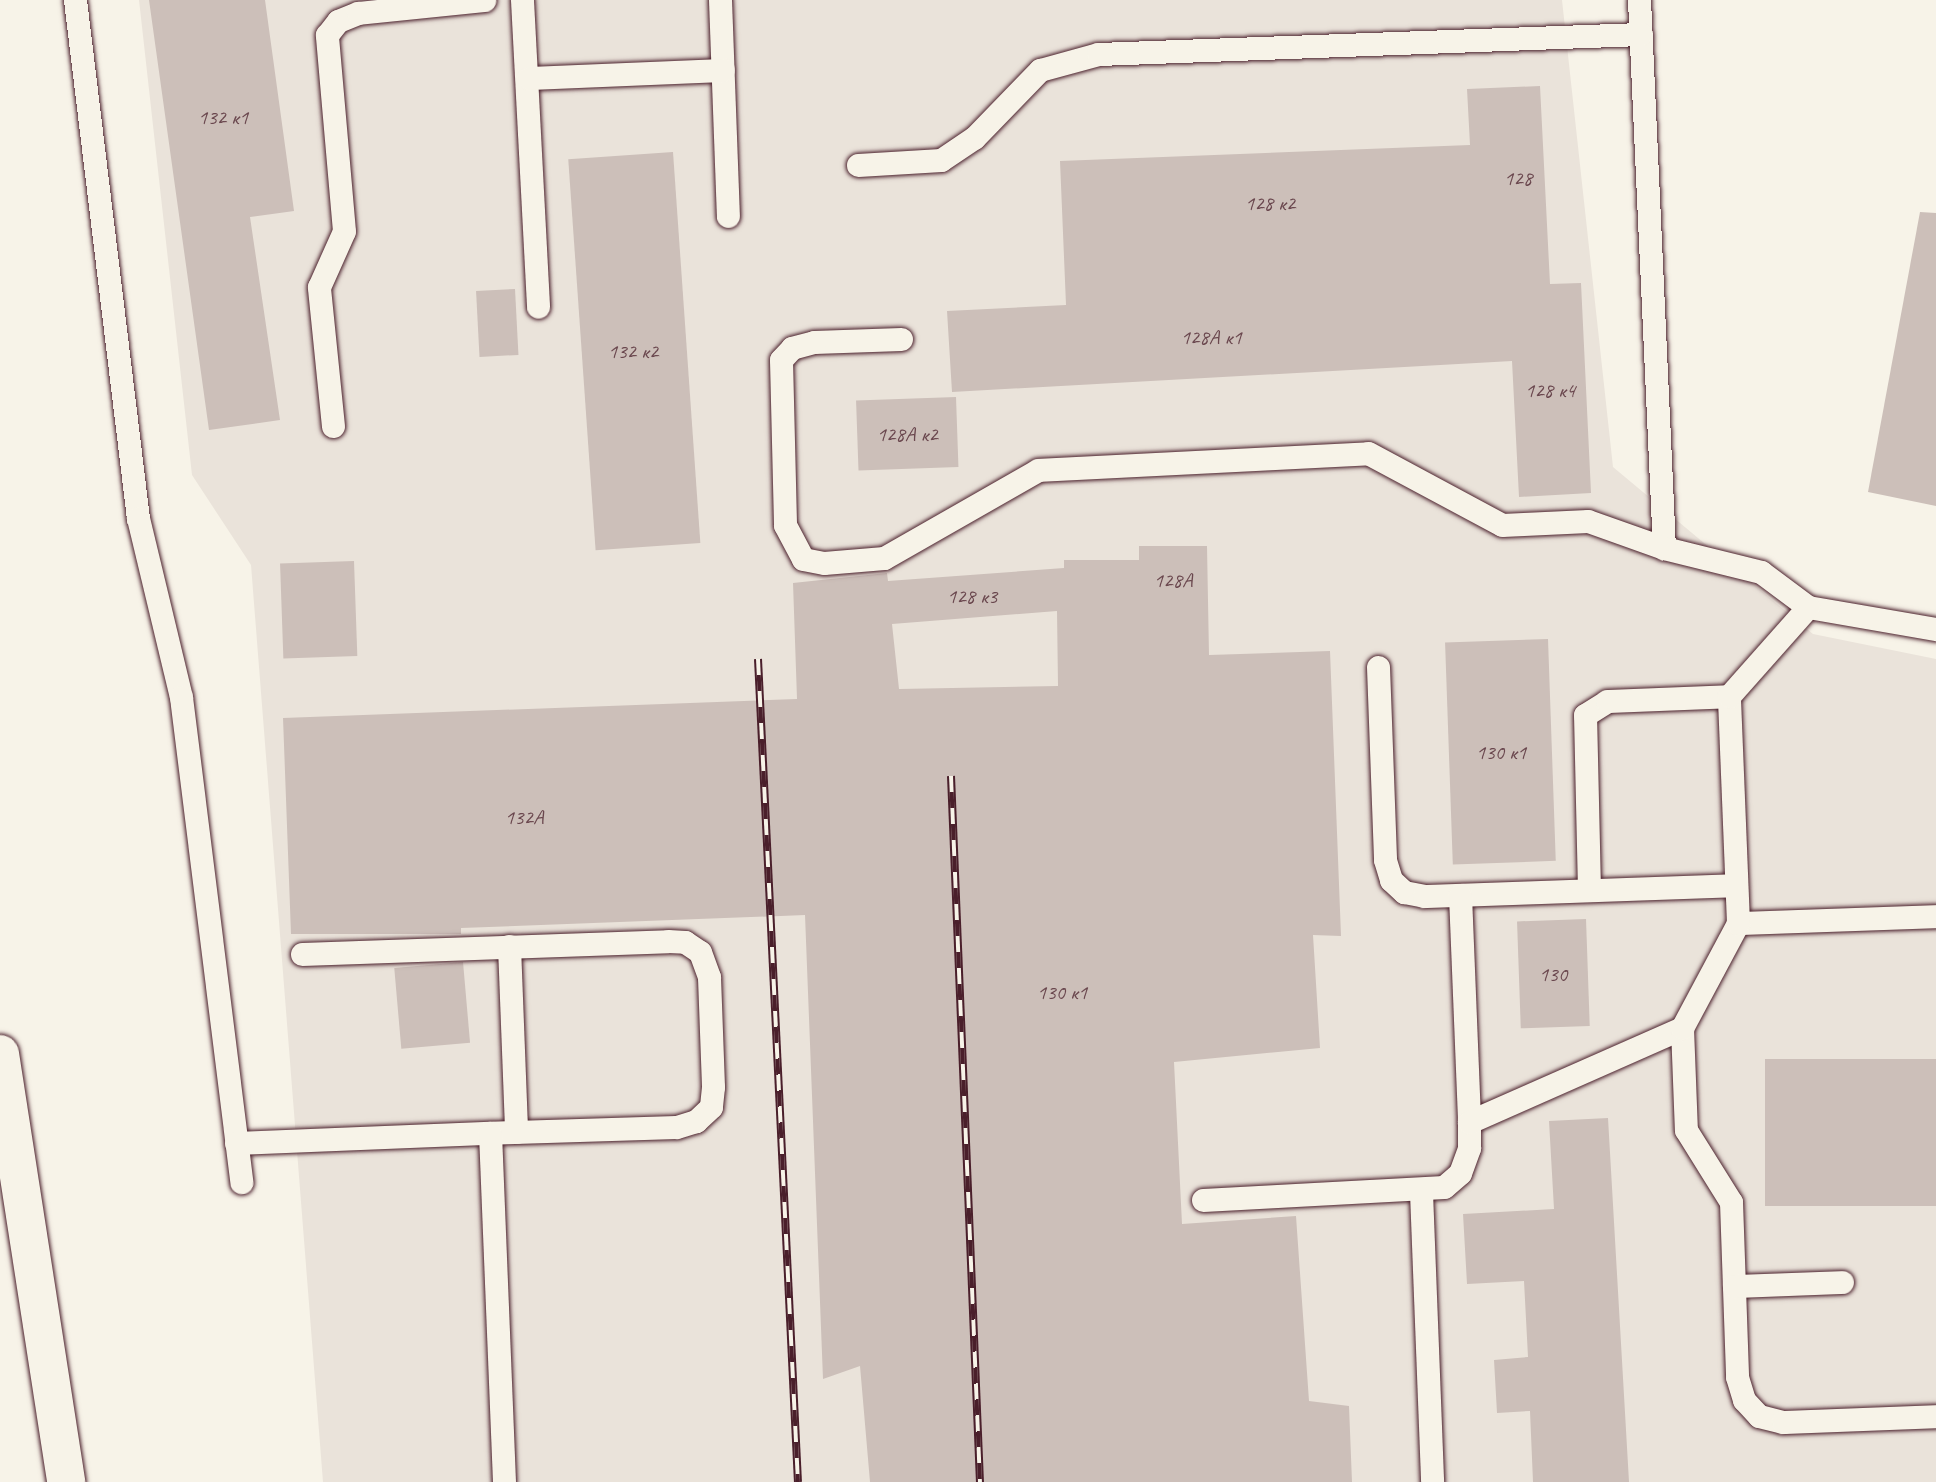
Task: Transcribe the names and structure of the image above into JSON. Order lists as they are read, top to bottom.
{
  "house_numbers": [
    "132 к1",
    "128",
    "128 к2",
    "128А к1",
    "132 к2",
    "128 к4",
    "128А к2",
    "128А",
    "128 к3",
    "130 к1",
    "132А",
    "130",
    "130 к1"
  ]
}
